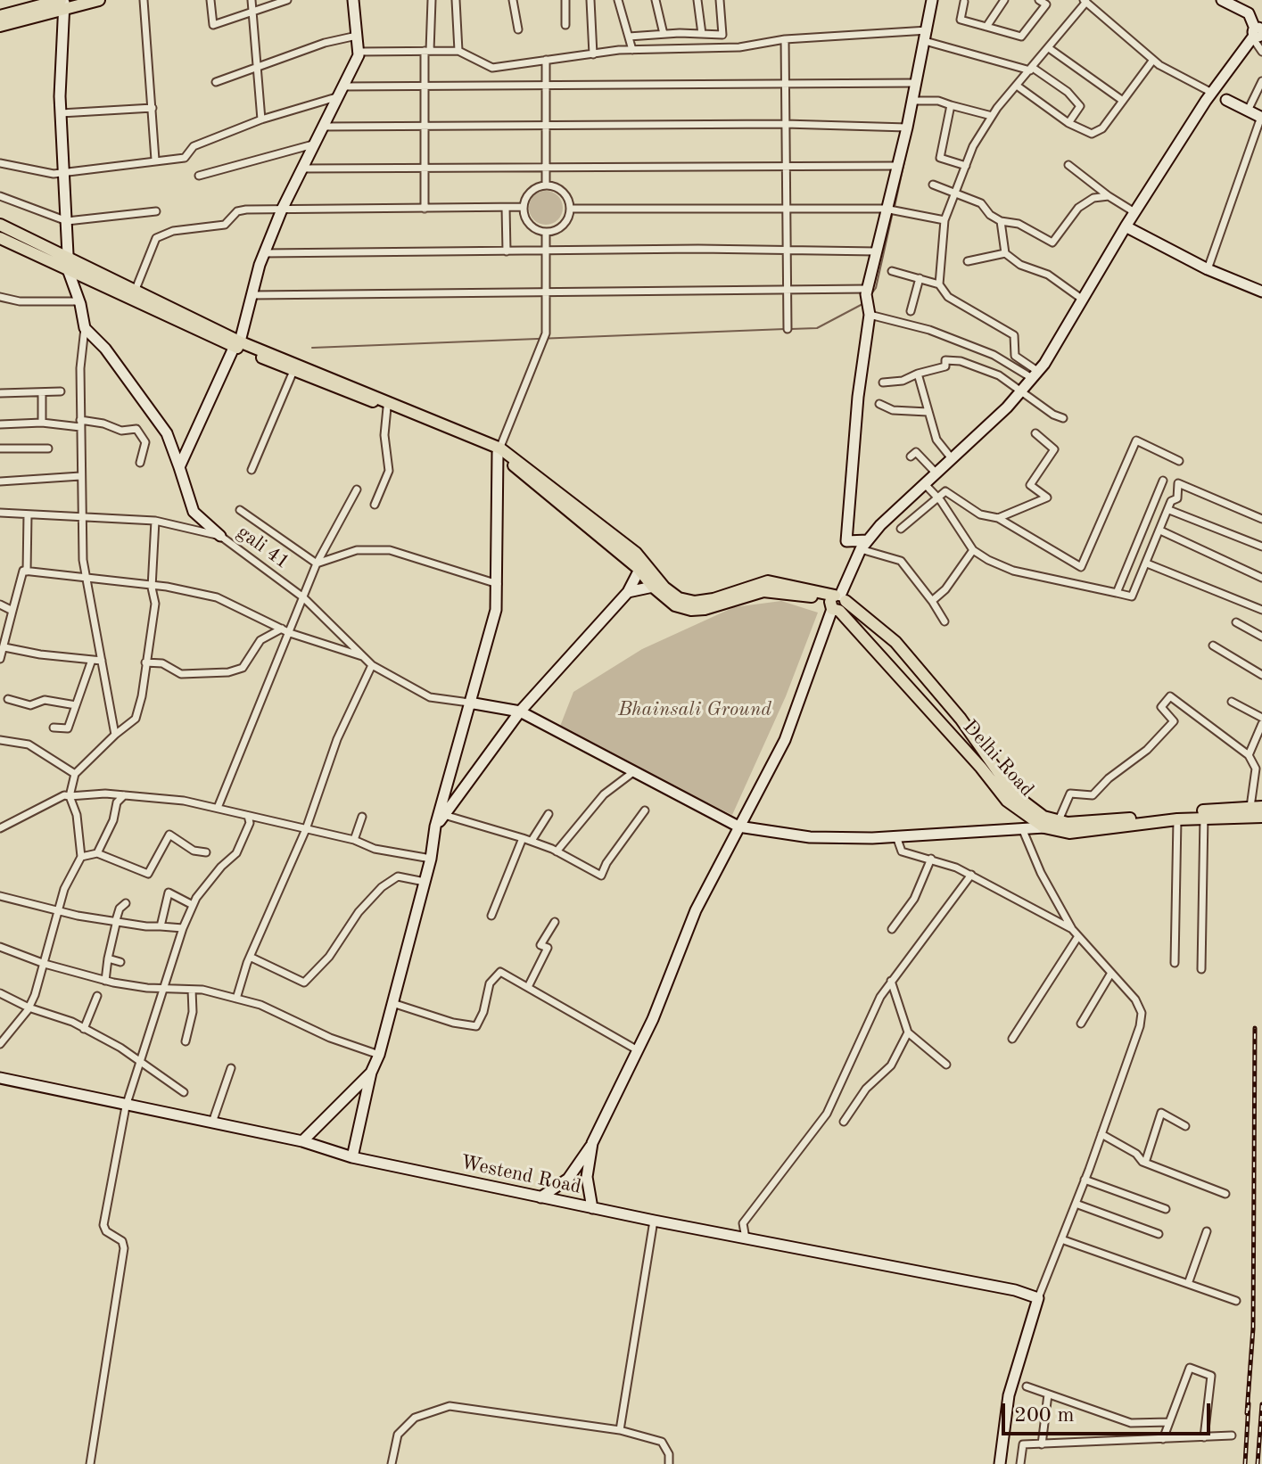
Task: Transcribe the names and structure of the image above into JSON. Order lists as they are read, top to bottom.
{
  "streets": {
    "main road": ["Delhi Road"],
    "street": ["gali 41", "Westend Road"]
  },
  "parks": ["Bhainsali Ground"],
  "scale_bar": "200 m"
}
